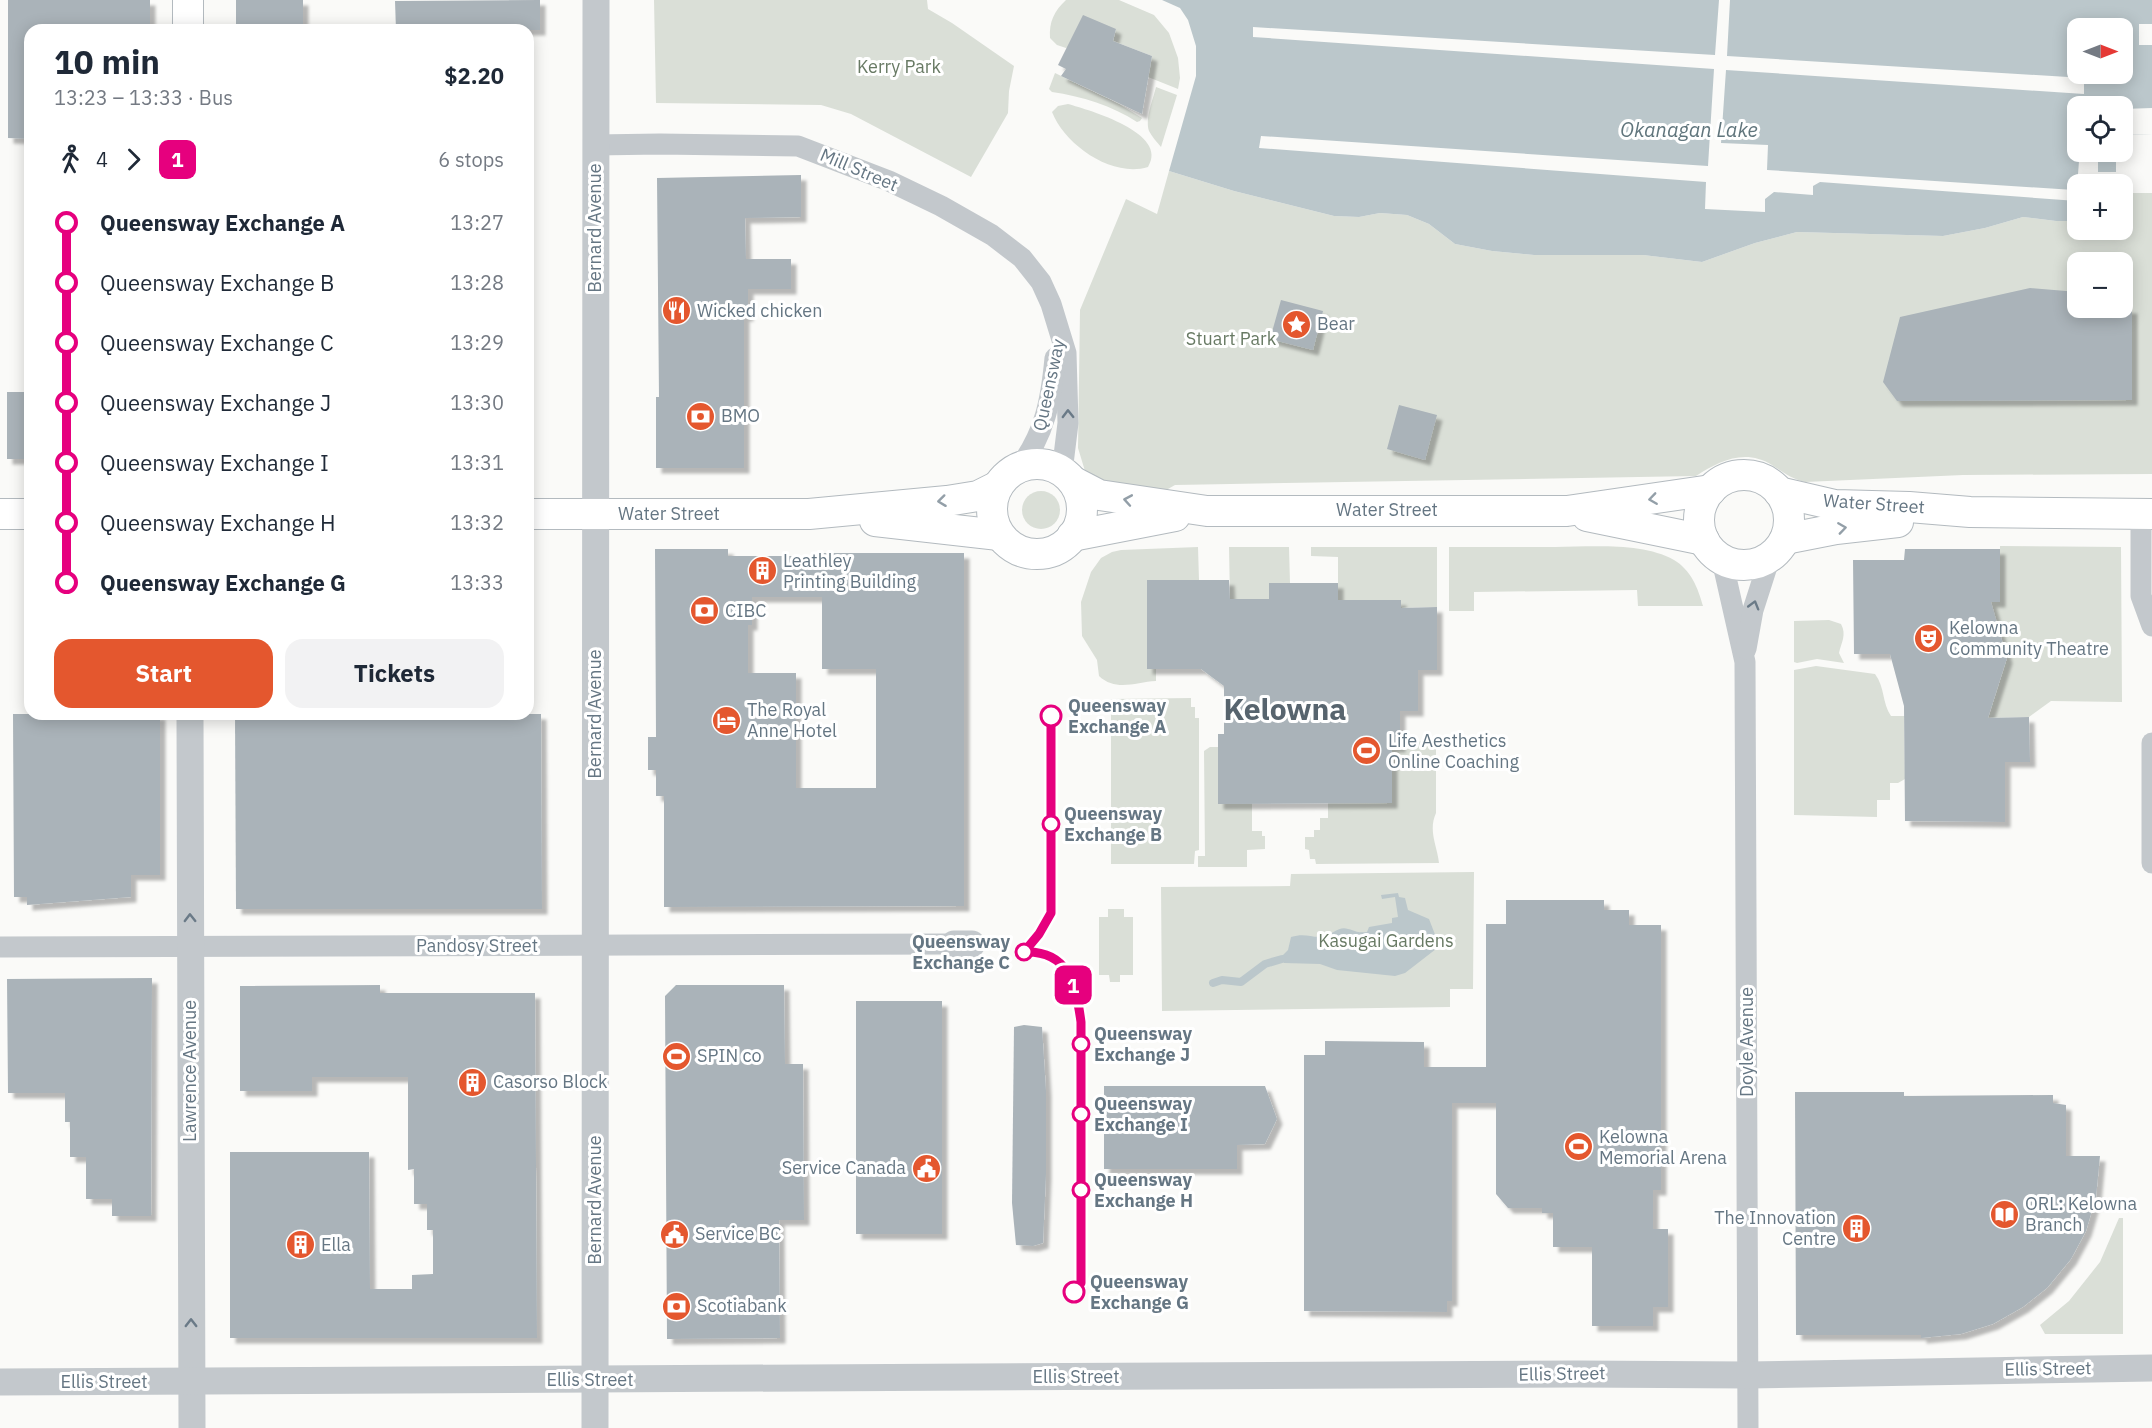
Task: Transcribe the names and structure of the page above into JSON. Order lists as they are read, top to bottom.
{
  "streets": {
    "main road": ["Water Street"],
    "street": [
      "Mill Street",
      "Bernard Avenue",
      "Queensway",
      "Pandosy Street",
      "Doyle Avenue",
      "Lawrence Avenue",
      "Ellis Street"
    ]
  },
  "crossings": [
    ["Mill Street", "Bernard Avenue"],
    ["Mill Street", "Queensway"],
    ["Bernard Avenue", "Water Street"],
    ["Bernard Avenue", "Pandosy Street"],
    ["Bernard Avenue", "Ellis Street"],
    ["Queensway", "Water Street"],
    ["Water Street", "Doyle Avenue"],
    ["Pandosy Street", "Lawrence Avenue"],
    ["Doyle Avenue", "Ellis Street"],
    ["Lawrence Avenue", "Ellis Street"]
  ],
  "one_way": ["Lawrence Avenue"],
  "districts": ["Kelowna"],
  "water": ["Okanagan Lake"],
  "parks": ["Kerry Park", "Stuart Park", "Kasugai Gardens"],
  "places": {
    "restaurant": ["Wicked chicken"],
    "place": ["Bear"],
    "bank": ["BMO", "CIBC", "Scotiabank"],
    "building": [
      "Leathley Printing Building",
      "Casorso Block",
      "The Innovation Centre",
      "Ella"
    ],
    "theatre": ["Kelowna Community Theatre"],
    "other": [
      "Queensway Exchange A",
      "Queensway Exchange B",
      "Queensway Exchange C",
      "Queensway Exchange J",
      "Queensway Exchange I",
      "Queensway Exchange H",
      "Queensway Exchange G"
    ],
    "hotel": ["The Royal Anne Hotel"],
    "sports": ["Life Aesthetics Online Coaching", "SPIN co", "Kelowna Memorial Arena"],
    "public building": ["Service Canada", "Service BC"],
    "library": ["ORL: Kelowna Branch"]
  },
  "lines": ["bus line 1"],
  "north": "right",
  "page": {
    "on_map": "1",
    "map_buttons": ["+", "−"],
    "heading": ["10 min", "13:23 – 13:33 · Bus", "$2.20"],
    "legs": ["4", "1", "6 stops"],
    "list": [
      {
        "name": "Queensway Exchange A",
        "value": "13:27"
      },
      {
        "name": "Queensway Exchange B",
        "value": "13:28"
      },
      {
        "name": "Queensway Exchange C",
        "value": "13:29"
      },
      {
        "name": "Queensway Exchange J",
        "value": "13:30"
      },
      {
        "name": "Queensway Exchange I",
        "value": "13:31"
      },
      {
        "name": "Queensway Exchange H",
        "value": "13:32"
      },
      {
        "name": "Queensway Exchange G",
        "value": "13:33"
      }
    ],
    "buttons": ["Start", "Tickets"]
  }
}
